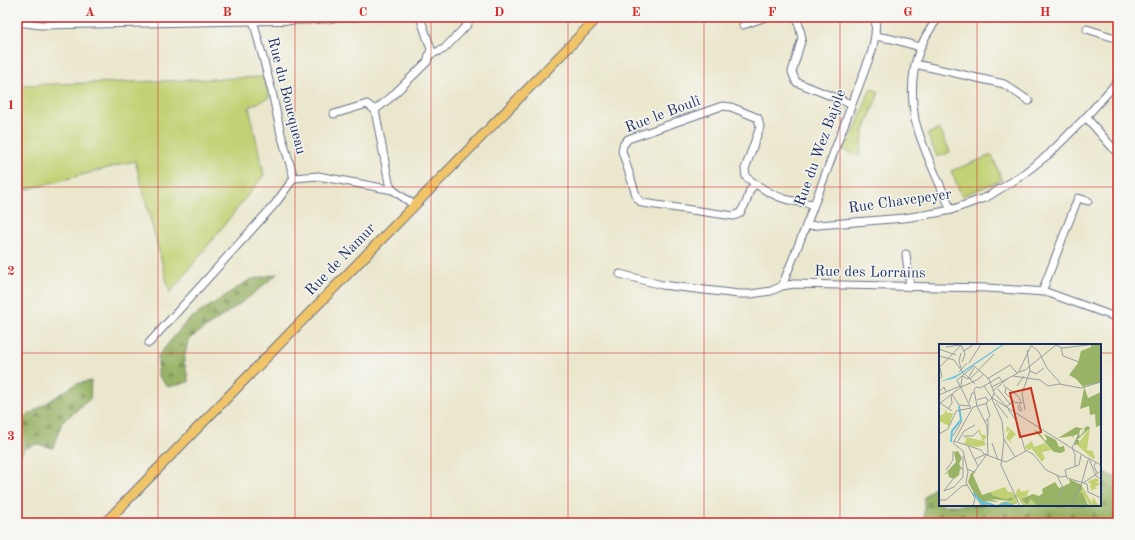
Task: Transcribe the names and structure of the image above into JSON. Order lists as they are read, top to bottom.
{
  "streets": {
    "main road": ["Rue de Namur"],
    "street": [
      "Rue du Boucqueau",
      "Rue le Boulî",
      "Rue du Wez Bajole",
      "Rue Chavepeyer",
      "Rue des Lorrains"
    ]
  },
  "crossings": [
    ["Rue le Boulî", "Rue du Wez Bajole"],
    ["Rue du Wez Bajole", "Rue Chavepeyer"],
    ["Rue du Wez Bajole", "Rue des Lorrains"]
  ],
  "grid": {
    "columns": [
      "A",
      "B",
      "C",
      "D",
      "E",
      "F",
      "G",
      "H"
    ],
    "rows": ["1", "2", "3"]
  }
}
